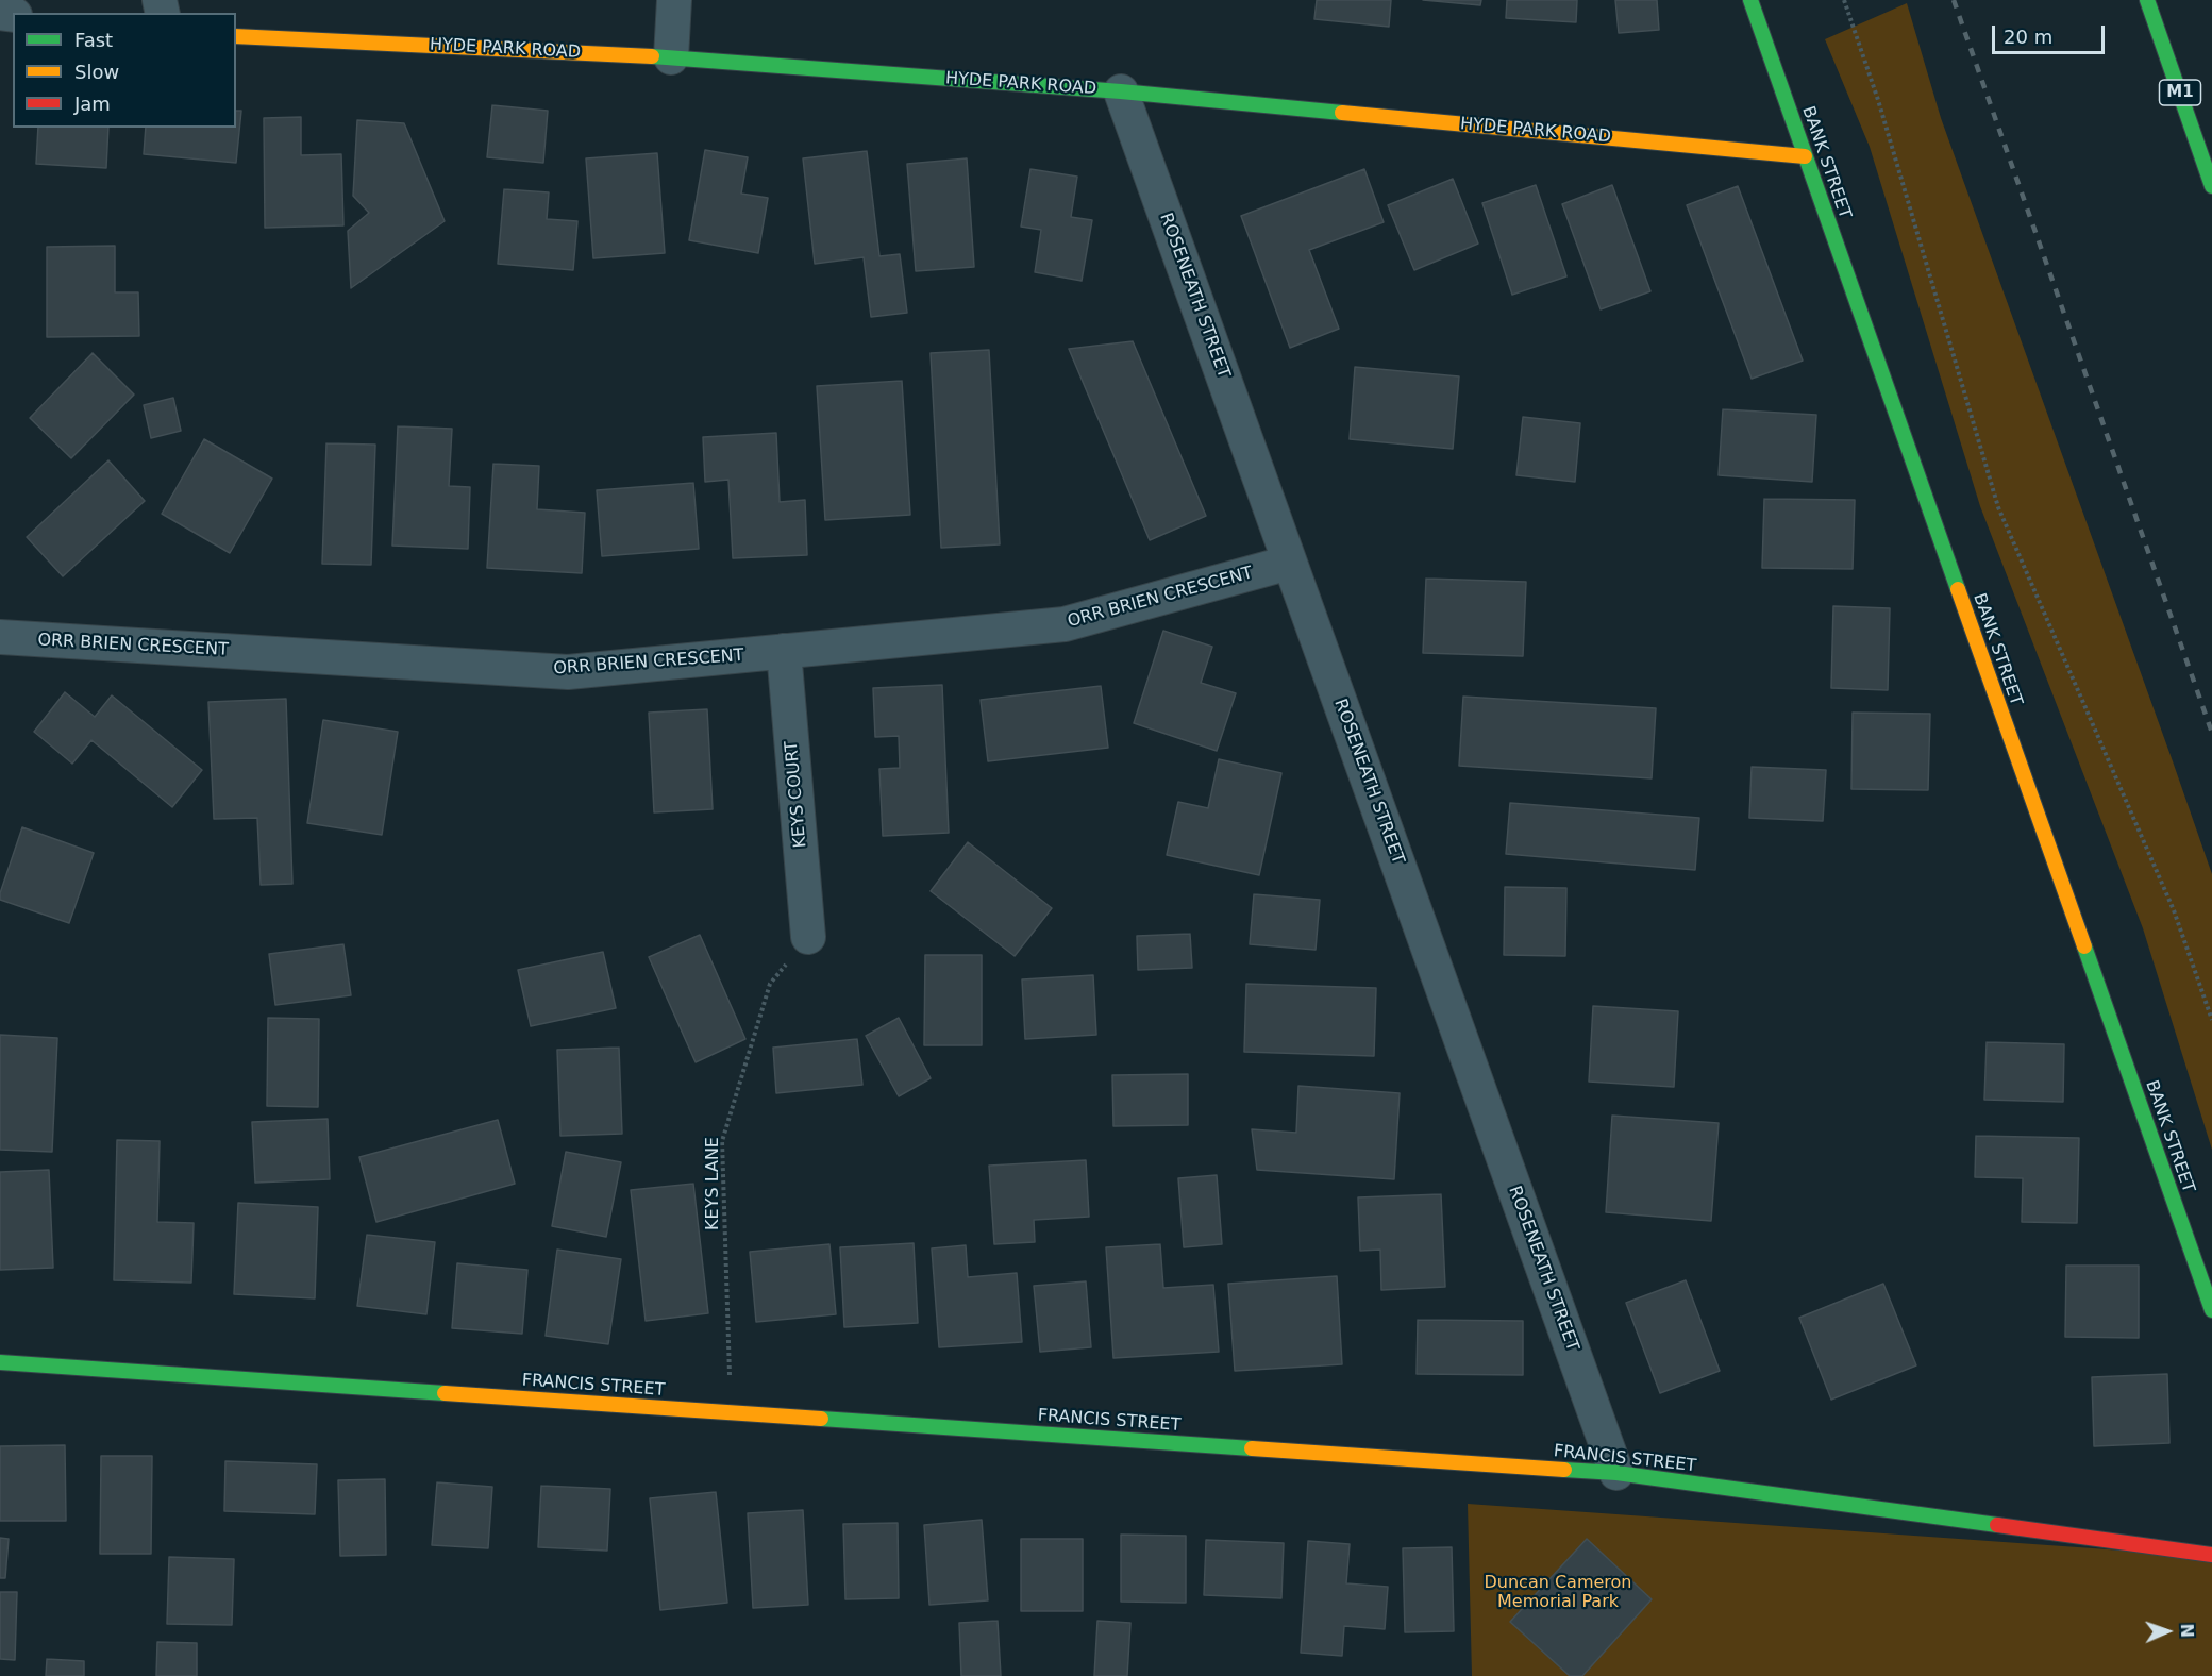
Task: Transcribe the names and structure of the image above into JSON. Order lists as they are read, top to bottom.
{
  "streets": {
    "main road": [
      "HYDE PARK ROAD",
      "M1",
      "BANK STREET",
      "FRANCIS STREET"
    ],
    "street": ["ROSENEATH STREET", "ORR BRIEN CRESCENT", "KEYS COURT"],
    "path": ["KEYS LANE"]
  },
  "crossings": [
    ["HYDE PARK ROAD", "BANK STREET"],
    ["HYDE PARK ROAD", "ROSENEATH STREET"],
    ["ROSENEATH STREET", "ORR BRIEN CRESCENT"],
    ["ROSENEATH STREET", "FRANCIS STREET"],
    ["ORR BRIEN CRESCENT", "KEYS COURT"],
    ["KEYS COURT", "KEYS LANE"],
    ["KEYS LANE", "FRANCIS STREET"]
  ],
  "parks": ["Duncan Cameron Memorial Park"],
  "legend": ["Fast", "Slow", "Jam"],
  "scale_bar": "20 m",
  "north": "right"
}
